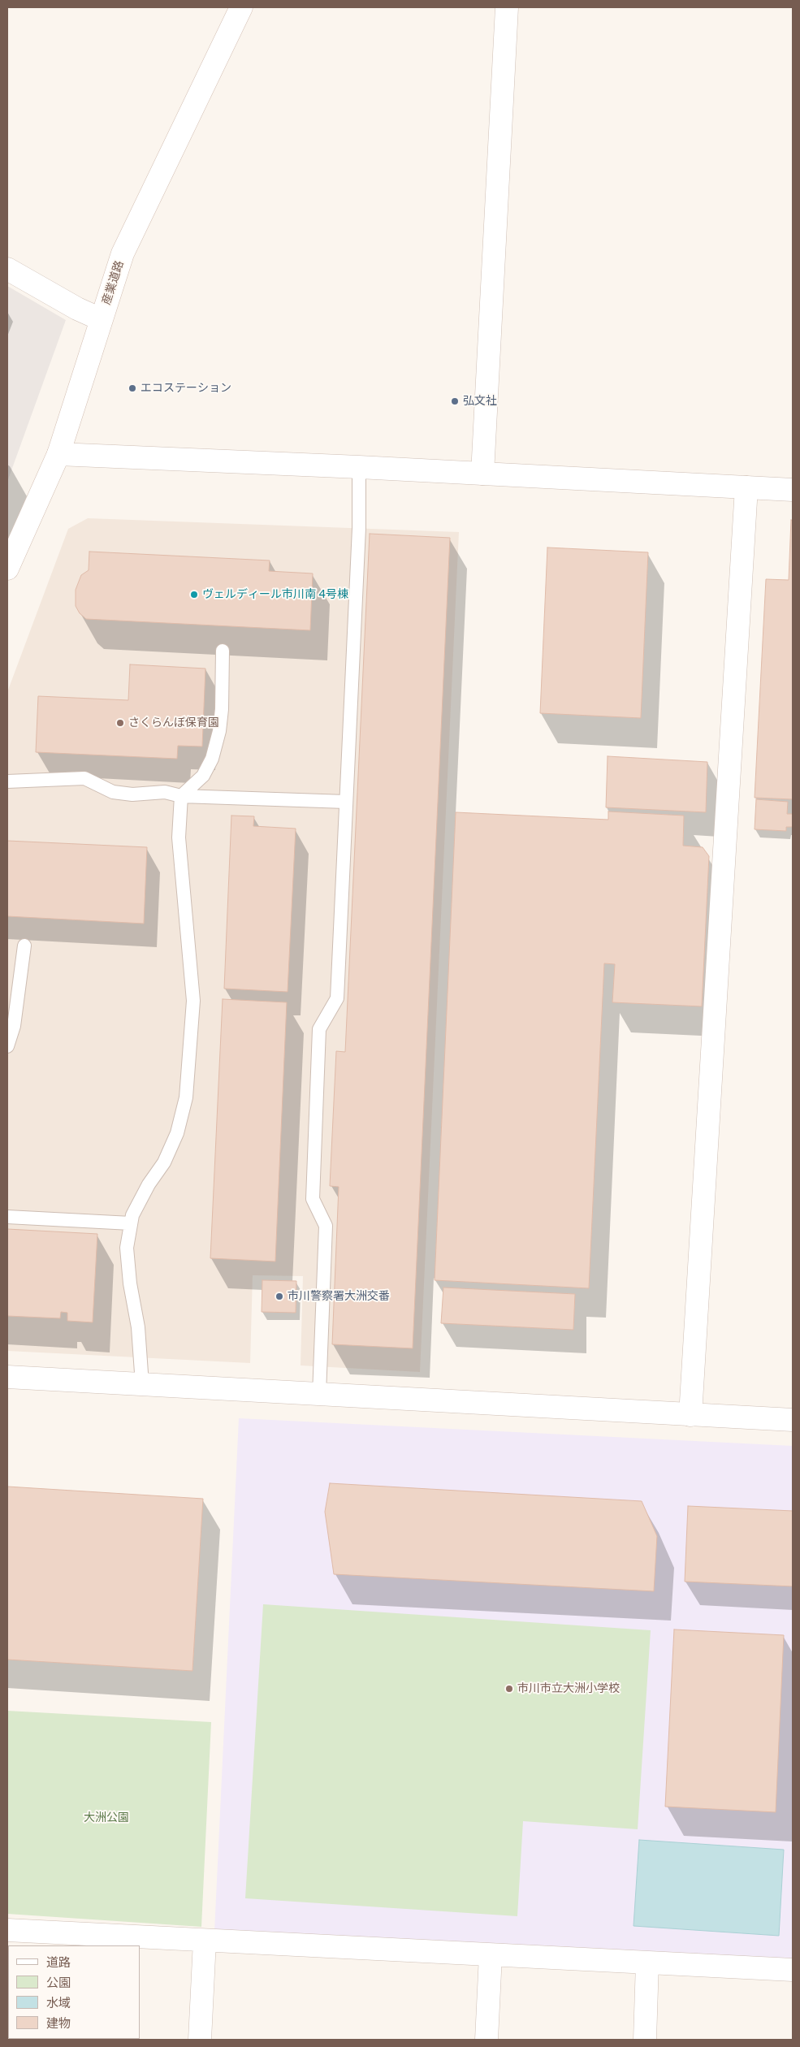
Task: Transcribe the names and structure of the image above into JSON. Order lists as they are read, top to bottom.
{
  "streets": {
    "street": ["産業道路"]
  },
  "parks": ["大洲公園"],
  "places": [
    "エコステーション",
    "弘文社",
    "ヴェルディール市川南 4号棟",
    "さくらんぼ保育園",
    "市川警察署大洲交番",
    "市川市立大洲小学校"
  ],
  "legend": [
    "道路",
    "公園",
    "水域",
    "建物"
  ]
}
